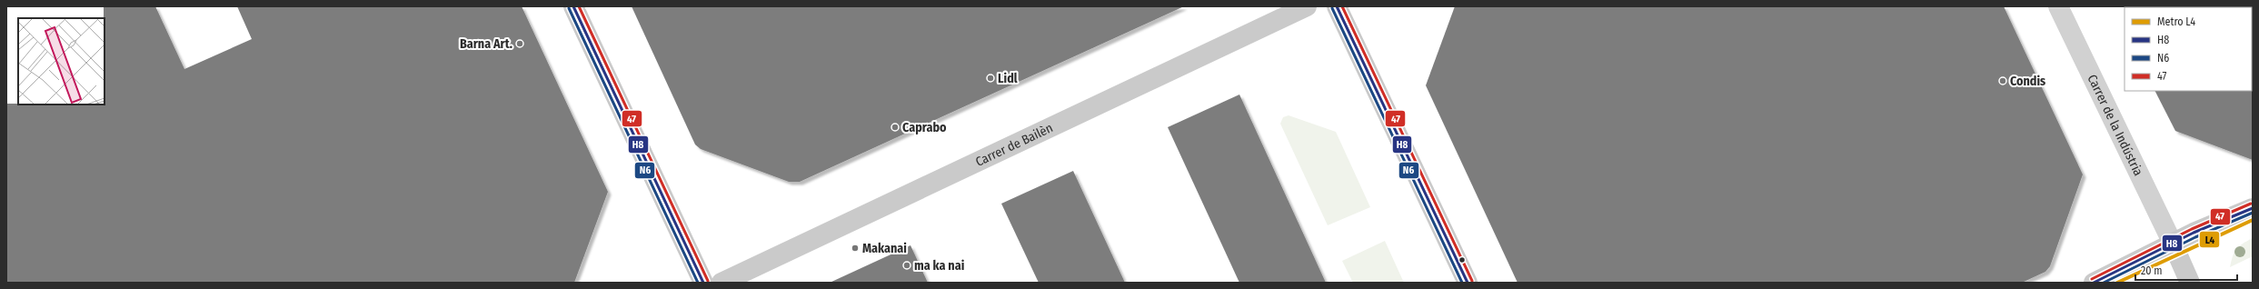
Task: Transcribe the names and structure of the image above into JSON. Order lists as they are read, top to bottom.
{
  "streets": {
    "main road": ["Carrer de Bailèn"],
    "street": ["Carrer de la Indústria"]
  },
  "places": [
    "Barna Art.",
    "Lidl",
    "Condis",
    "Caprabo",
    "Makanai",
    "ma ka nai"
  ],
  "lines": [
    "transit line H8",
    "transit line 47",
    "transit line N6",
    "metro line L4"
  ],
  "legend": [
    "Metro L4",
    "H8",
    "N6",
    "47"
  ],
  "scale_bar": "20 m"
}
